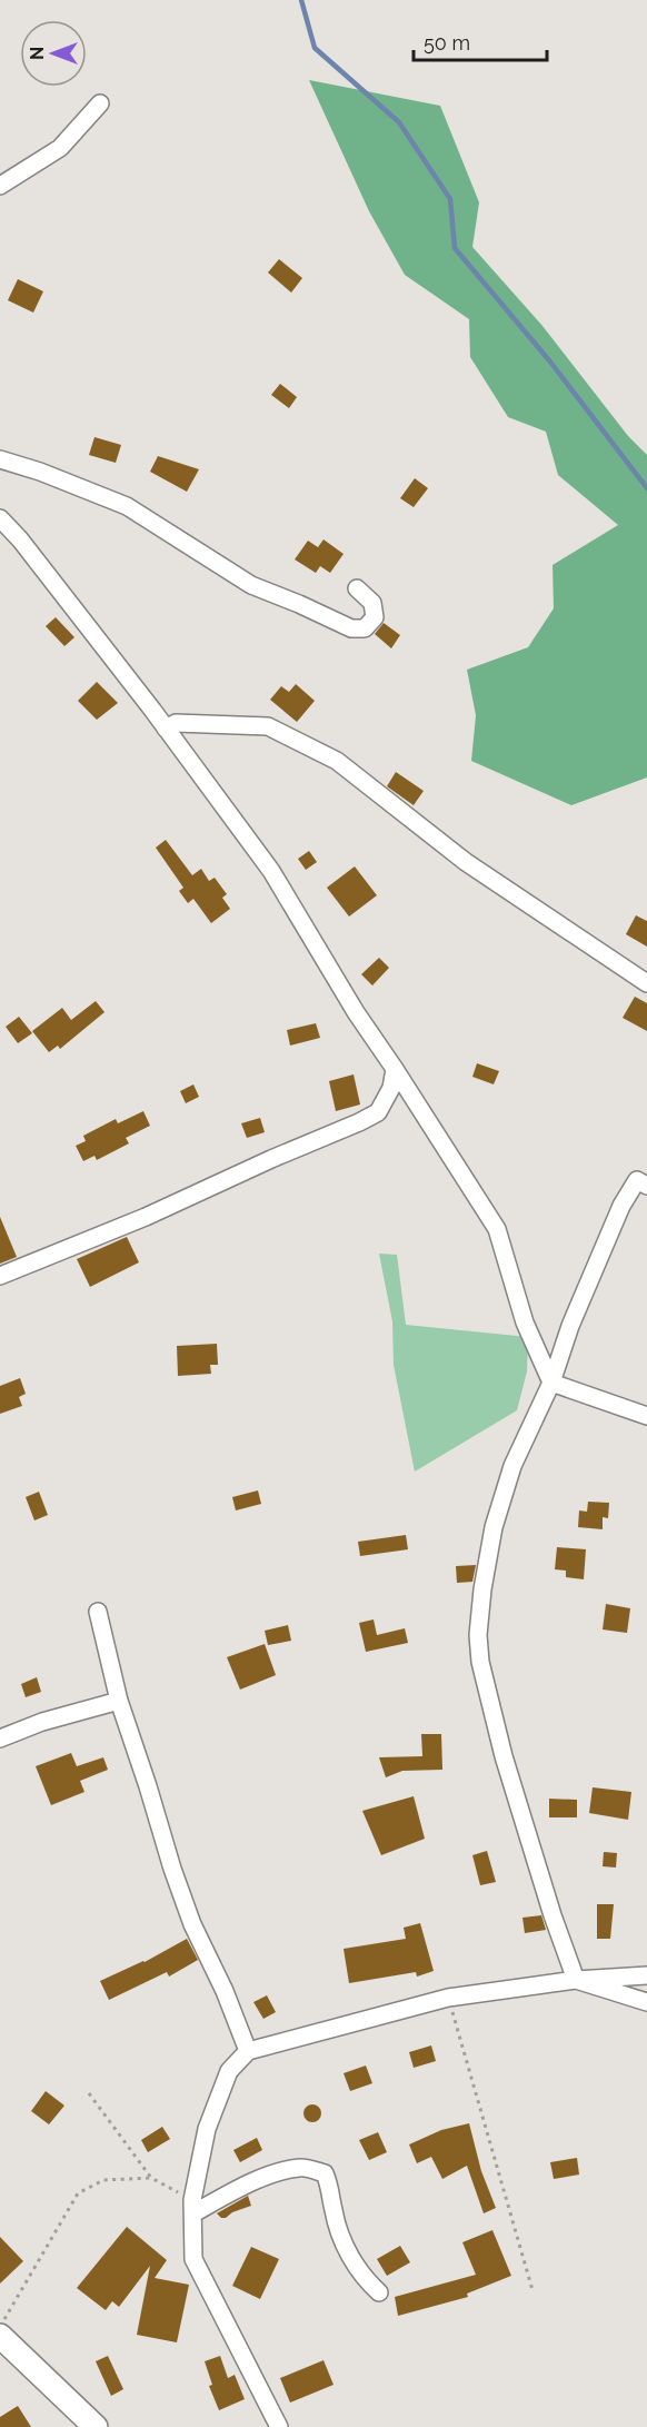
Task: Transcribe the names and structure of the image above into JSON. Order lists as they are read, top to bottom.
{
  "scale_bar": "50 m",
  "north": "left"
}
